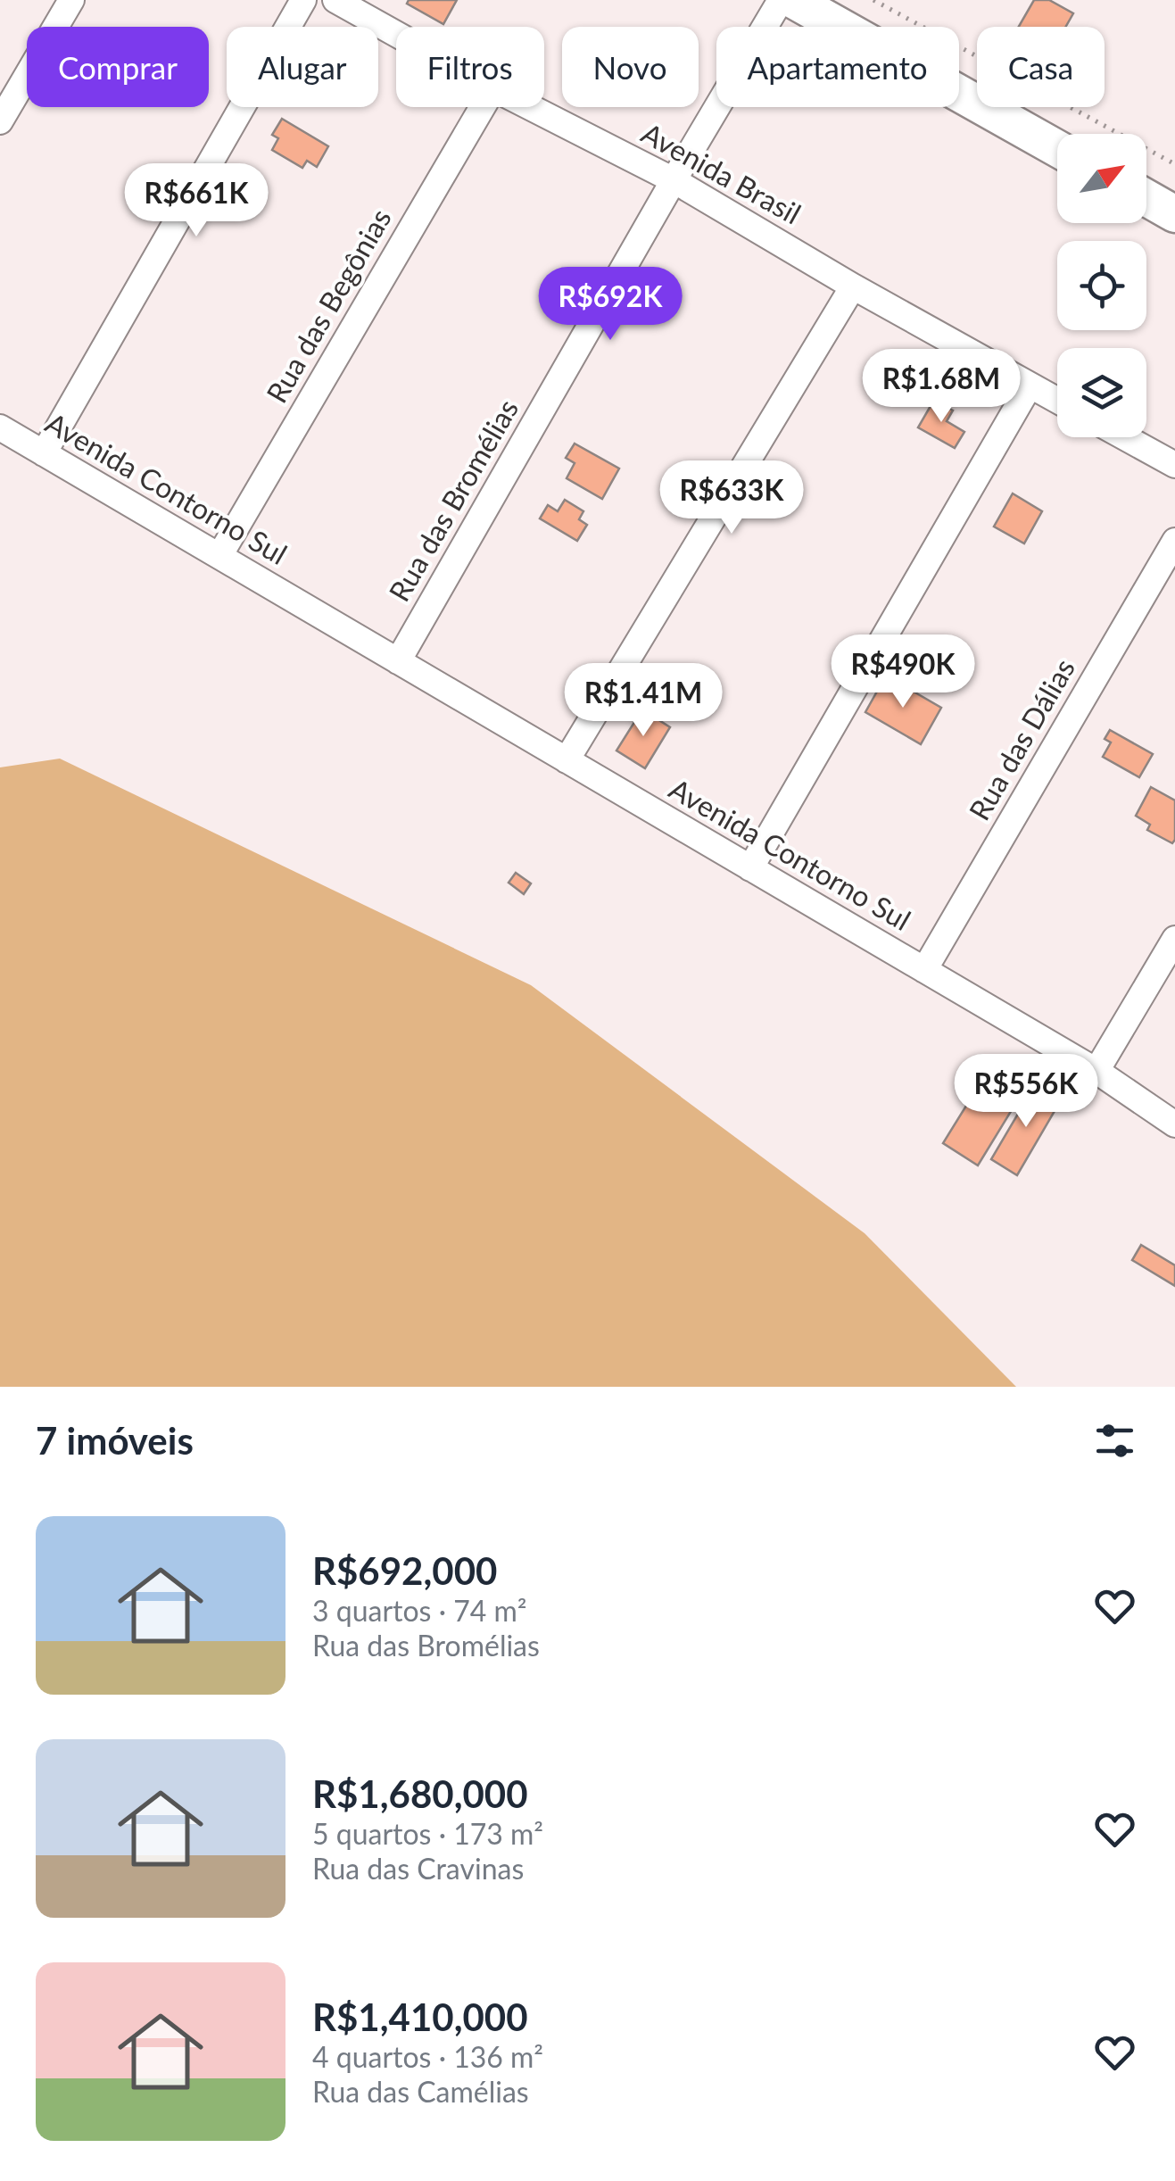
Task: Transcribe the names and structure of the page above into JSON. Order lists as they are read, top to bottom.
{
  "streets": {
    "street": [
      "Avenida Brasil",
      "Rua das Begônias",
      "Avenida Contorno Sul",
      "Rua das Bromélias",
      "Rua das Dálias"
    ]
  },
  "crossings": [
    ["Avenida Brasil", "Rua das Bromélias"],
    ["Rua das Begônias", "Avenida Contorno Sul"],
    ["Avenida Contorno Sul", "Rua das Bromélias"],
    ["Avenida Contorno Sul", "Rua das Dálias"]
  ],
  "north": "top right",
  "page": {
    "chip": [
      "Comprar",
      "Alugar",
      "Filtros",
      "Novo",
      "Apartamento",
      "Casa"
    ],
    "price": [
      "R$661K",
      "R$692K",
      "R$1.68M",
      "R$633K",
      "R$490K",
      "R$1.41M",
      "R$556K"
    ],
    "heading": "7 imóveis",
    "list": [
      {
        "name": "R$692,000",
        "note": "3 quartos · 74 m² · Rua das Bromélias"
      },
      {
        "name": "R$1,680,000",
        "note": "5 quartos · 173 m² · Rua das Cravinas"
      },
      {
        "name": "R$1,410,000",
        "note": "4 quartos · 136 m² · Rua das Camélias"
      }
    ]
  }
}
